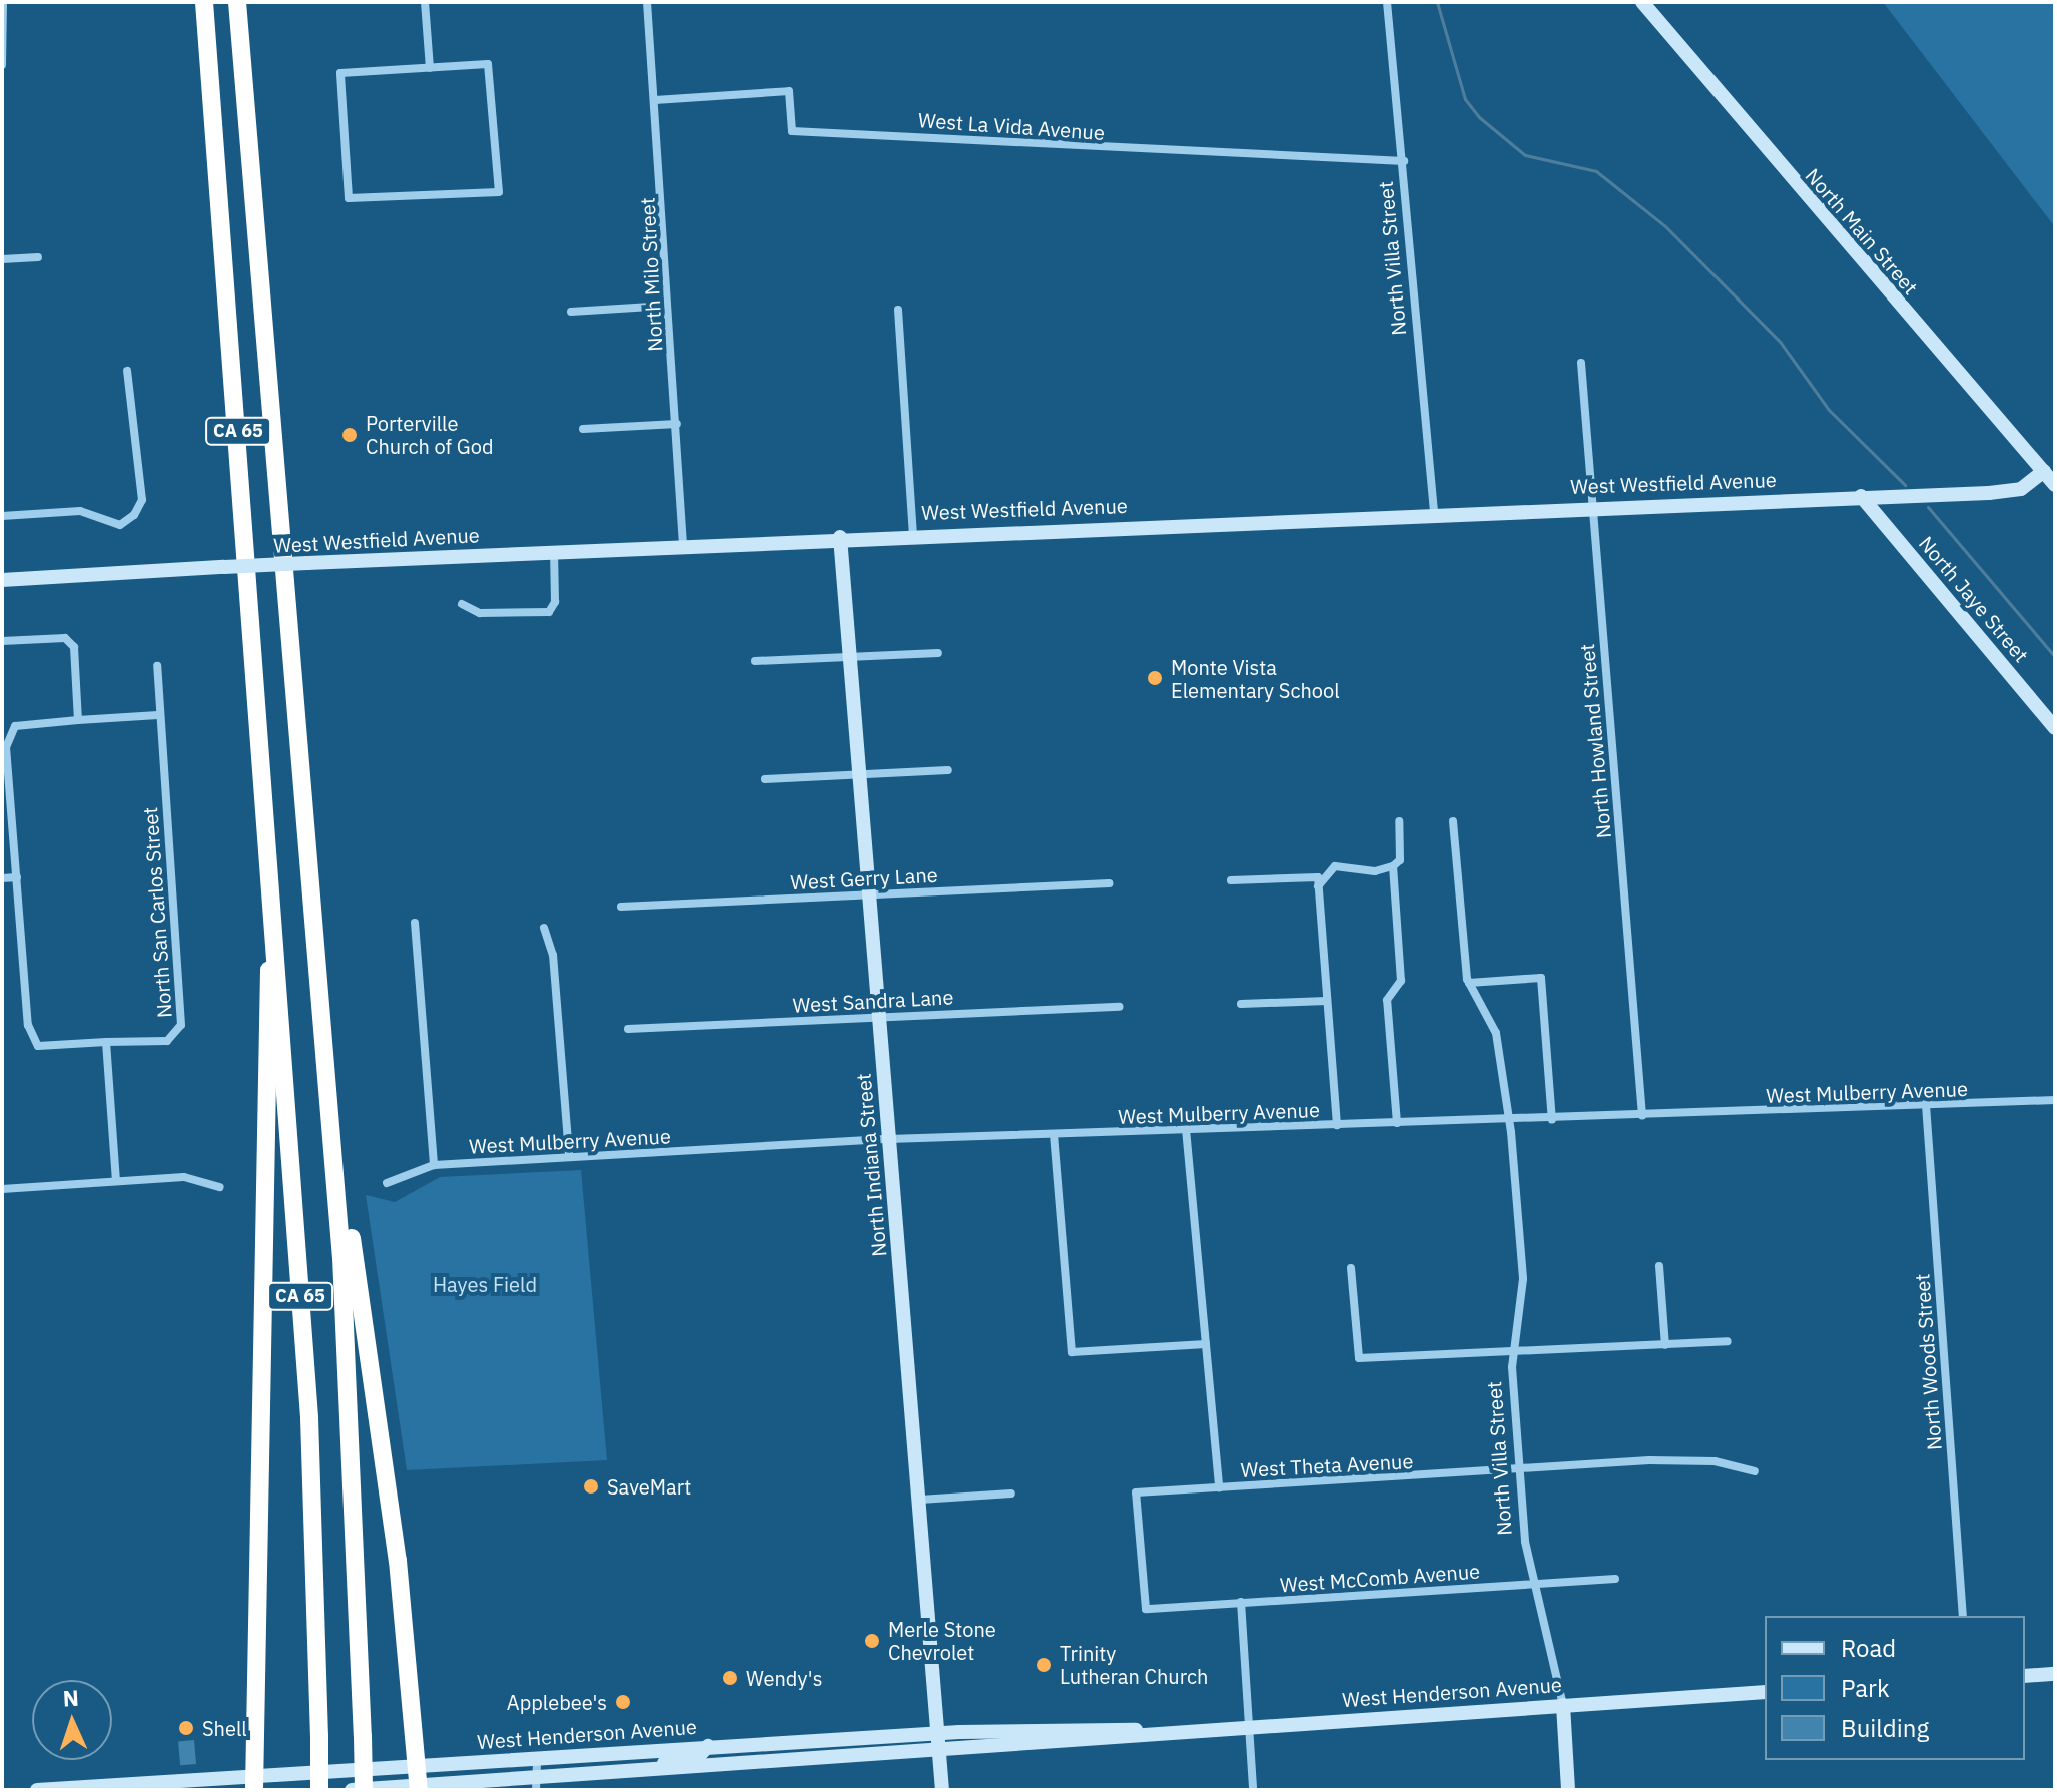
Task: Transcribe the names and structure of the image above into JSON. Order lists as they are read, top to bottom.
{
  "streets": {
    "highway": ["CA 65"],
    "street": [
      "West La Vida Avenue",
      "North Main Street",
      "North Villa Street",
      "North Milo Street",
      "West Westfield Avenue",
      "North Jaye Street",
      "North Howland Street",
      "West Gerry Lane",
      "North San Carlos Street",
      "West Sandra Lane",
      "West Mulberry Avenue",
      "North Indiana Street",
      "North Woods Street",
      "West Theta Avenue",
      "West McComb Avenue",
      "West Henderson Avenue"
    ]
  },
  "crossings": [
    ["West La Vida Avenue", "North Villa Street"],
    ["West La Vida Avenue", "North Milo Street"],
    ["North Main Street", "West Westfield Avenue"],
    ["North Villa Street", "West Westfield Avenue"],
    ["North Villa Street", "West Mulberry Avenue"],
    ["North Villa Street", "West Theta Avenue"],
    ["North Villa Street", "West McComb Avenue"],
    ["North Villa Street", "West Henderson Avenue"],
    ["North Milo Street", "West Westfield Avenue"],
    ["West Westfield Avenue", "North Jaye Street"],
    ["West Westfield Avenue", "North Howland Street"],
    ["West Westfield Avenue", "North Indiana Street"],
    ["North Howland Street", "West Mulberry Avenue"],
    ["West Gerry Lane", "North Indiana Street"],
    ["West Sandra Lane", "North Indiana Street"],
    ["West Mulberry Avenue", "North Indiana Street"],
    ["West Mulberry Avenue", "North Woods Street"],
    ["North Indiana Street", "West Henderson Avenue"],
    ["West Theta Avenue", "West McComb Avenue"]
  ],
  "parks": ["Hayes Field"],
  "places": [
    "Porterville Church of God",
    "Monte Vista Elementary School",
    "SaveMart",
    "Merle Stone Chevrolet",
    "Trinity Lutheran Church",
    "Wendy's",
    "Applebee's",
    "Shell"
  ],
  "legend": ["Road", "Park", "Building"],
  "north": "top"
}
